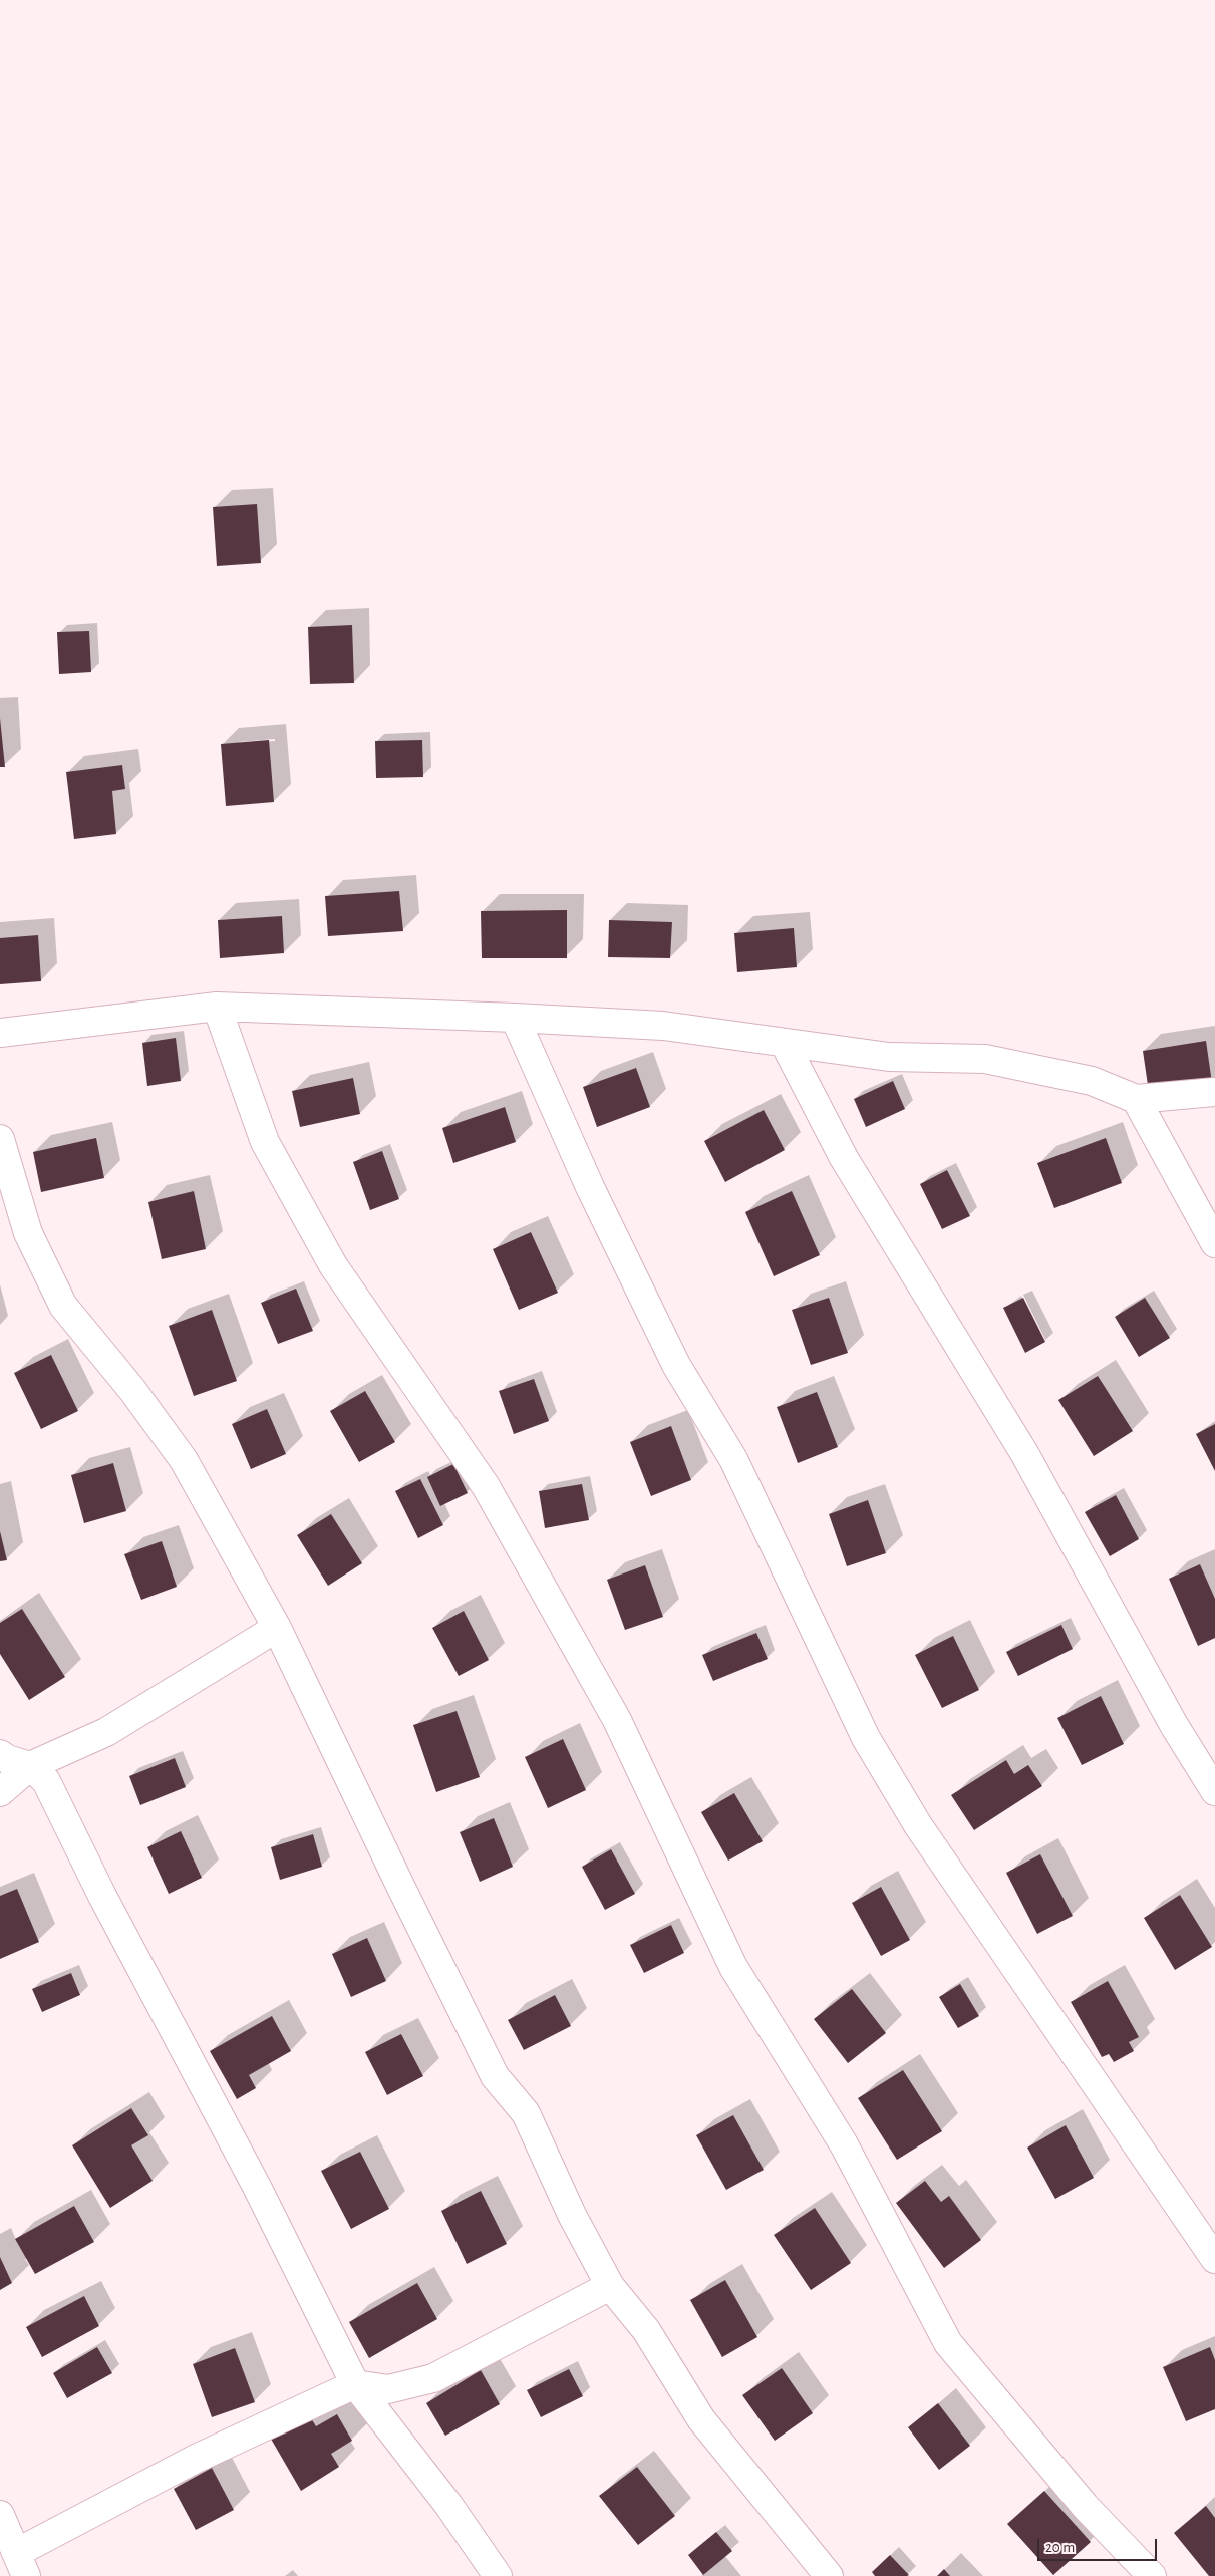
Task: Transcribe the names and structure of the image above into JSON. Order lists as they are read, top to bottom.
{
  "scale_bar": "20 m"
}
